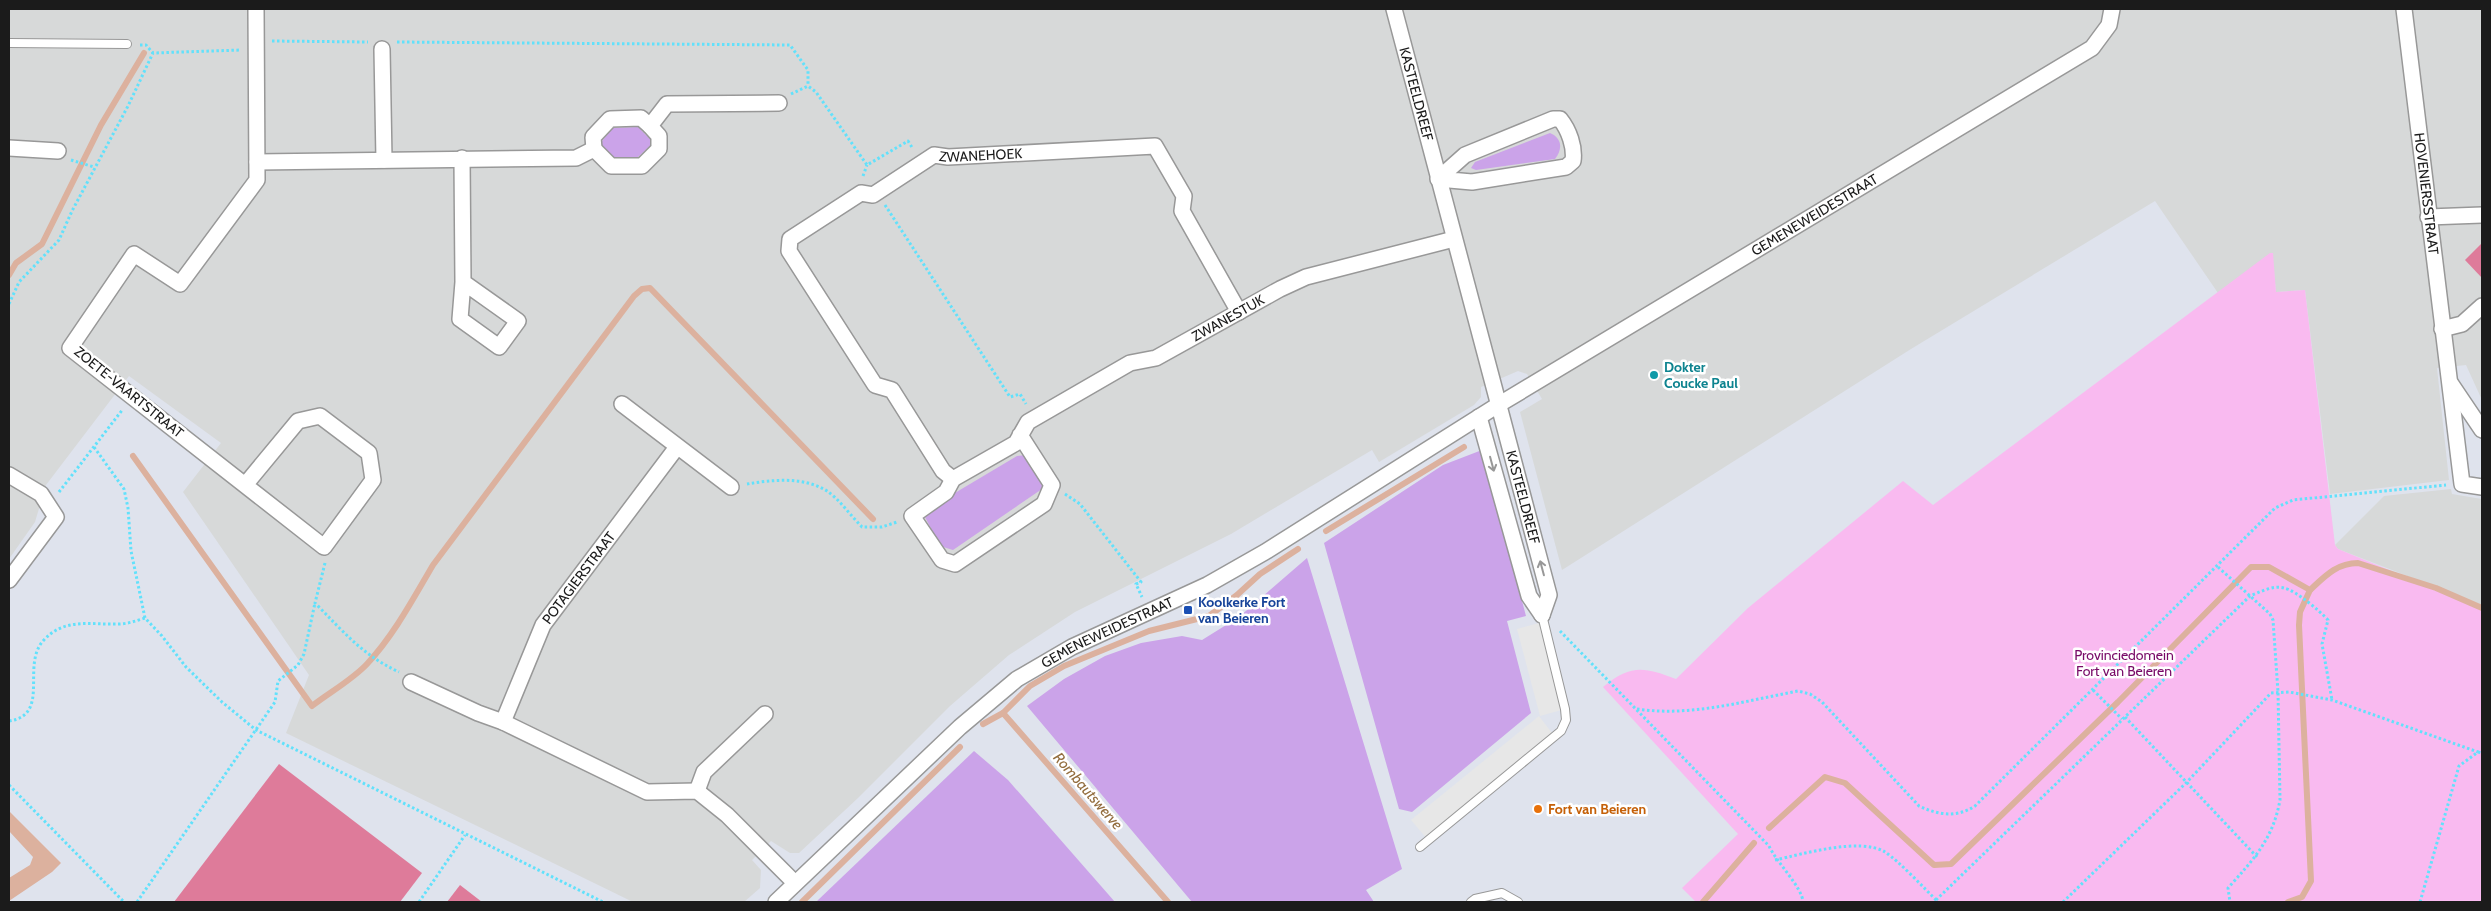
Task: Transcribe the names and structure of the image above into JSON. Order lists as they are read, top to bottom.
{
  "streets": {
    "street": [
      "KASTEELDREEF",
      "ZWANEHOEK",
      "HOVENIERSSTRAAT",
      "GEMENEWEIDESTRAAT",
      "ZWANESTUK",
      "ZOETE-VAARTSTRAAT",
      "POTAGIERSTRAAT"
    ]
  },
  "crossings": [
    ["KASTEELDREEF", "GEMENEWEIDESTRAAT"],
    ["KASTEELDREEF", "ZWANESTUK"],
    ["ZWANEHOEK", "ZWANESTUK"]
  ],
  "water": ["Rombautswerve"],
  "parks": ["Provinciedomein Fort van Beieren"],
  "places": {
    "other": ["Dokter Coucke Paul", "Fort van Beieren"],
    "transit": ["Koolkerke Fort van Beieren"]
  }
}
